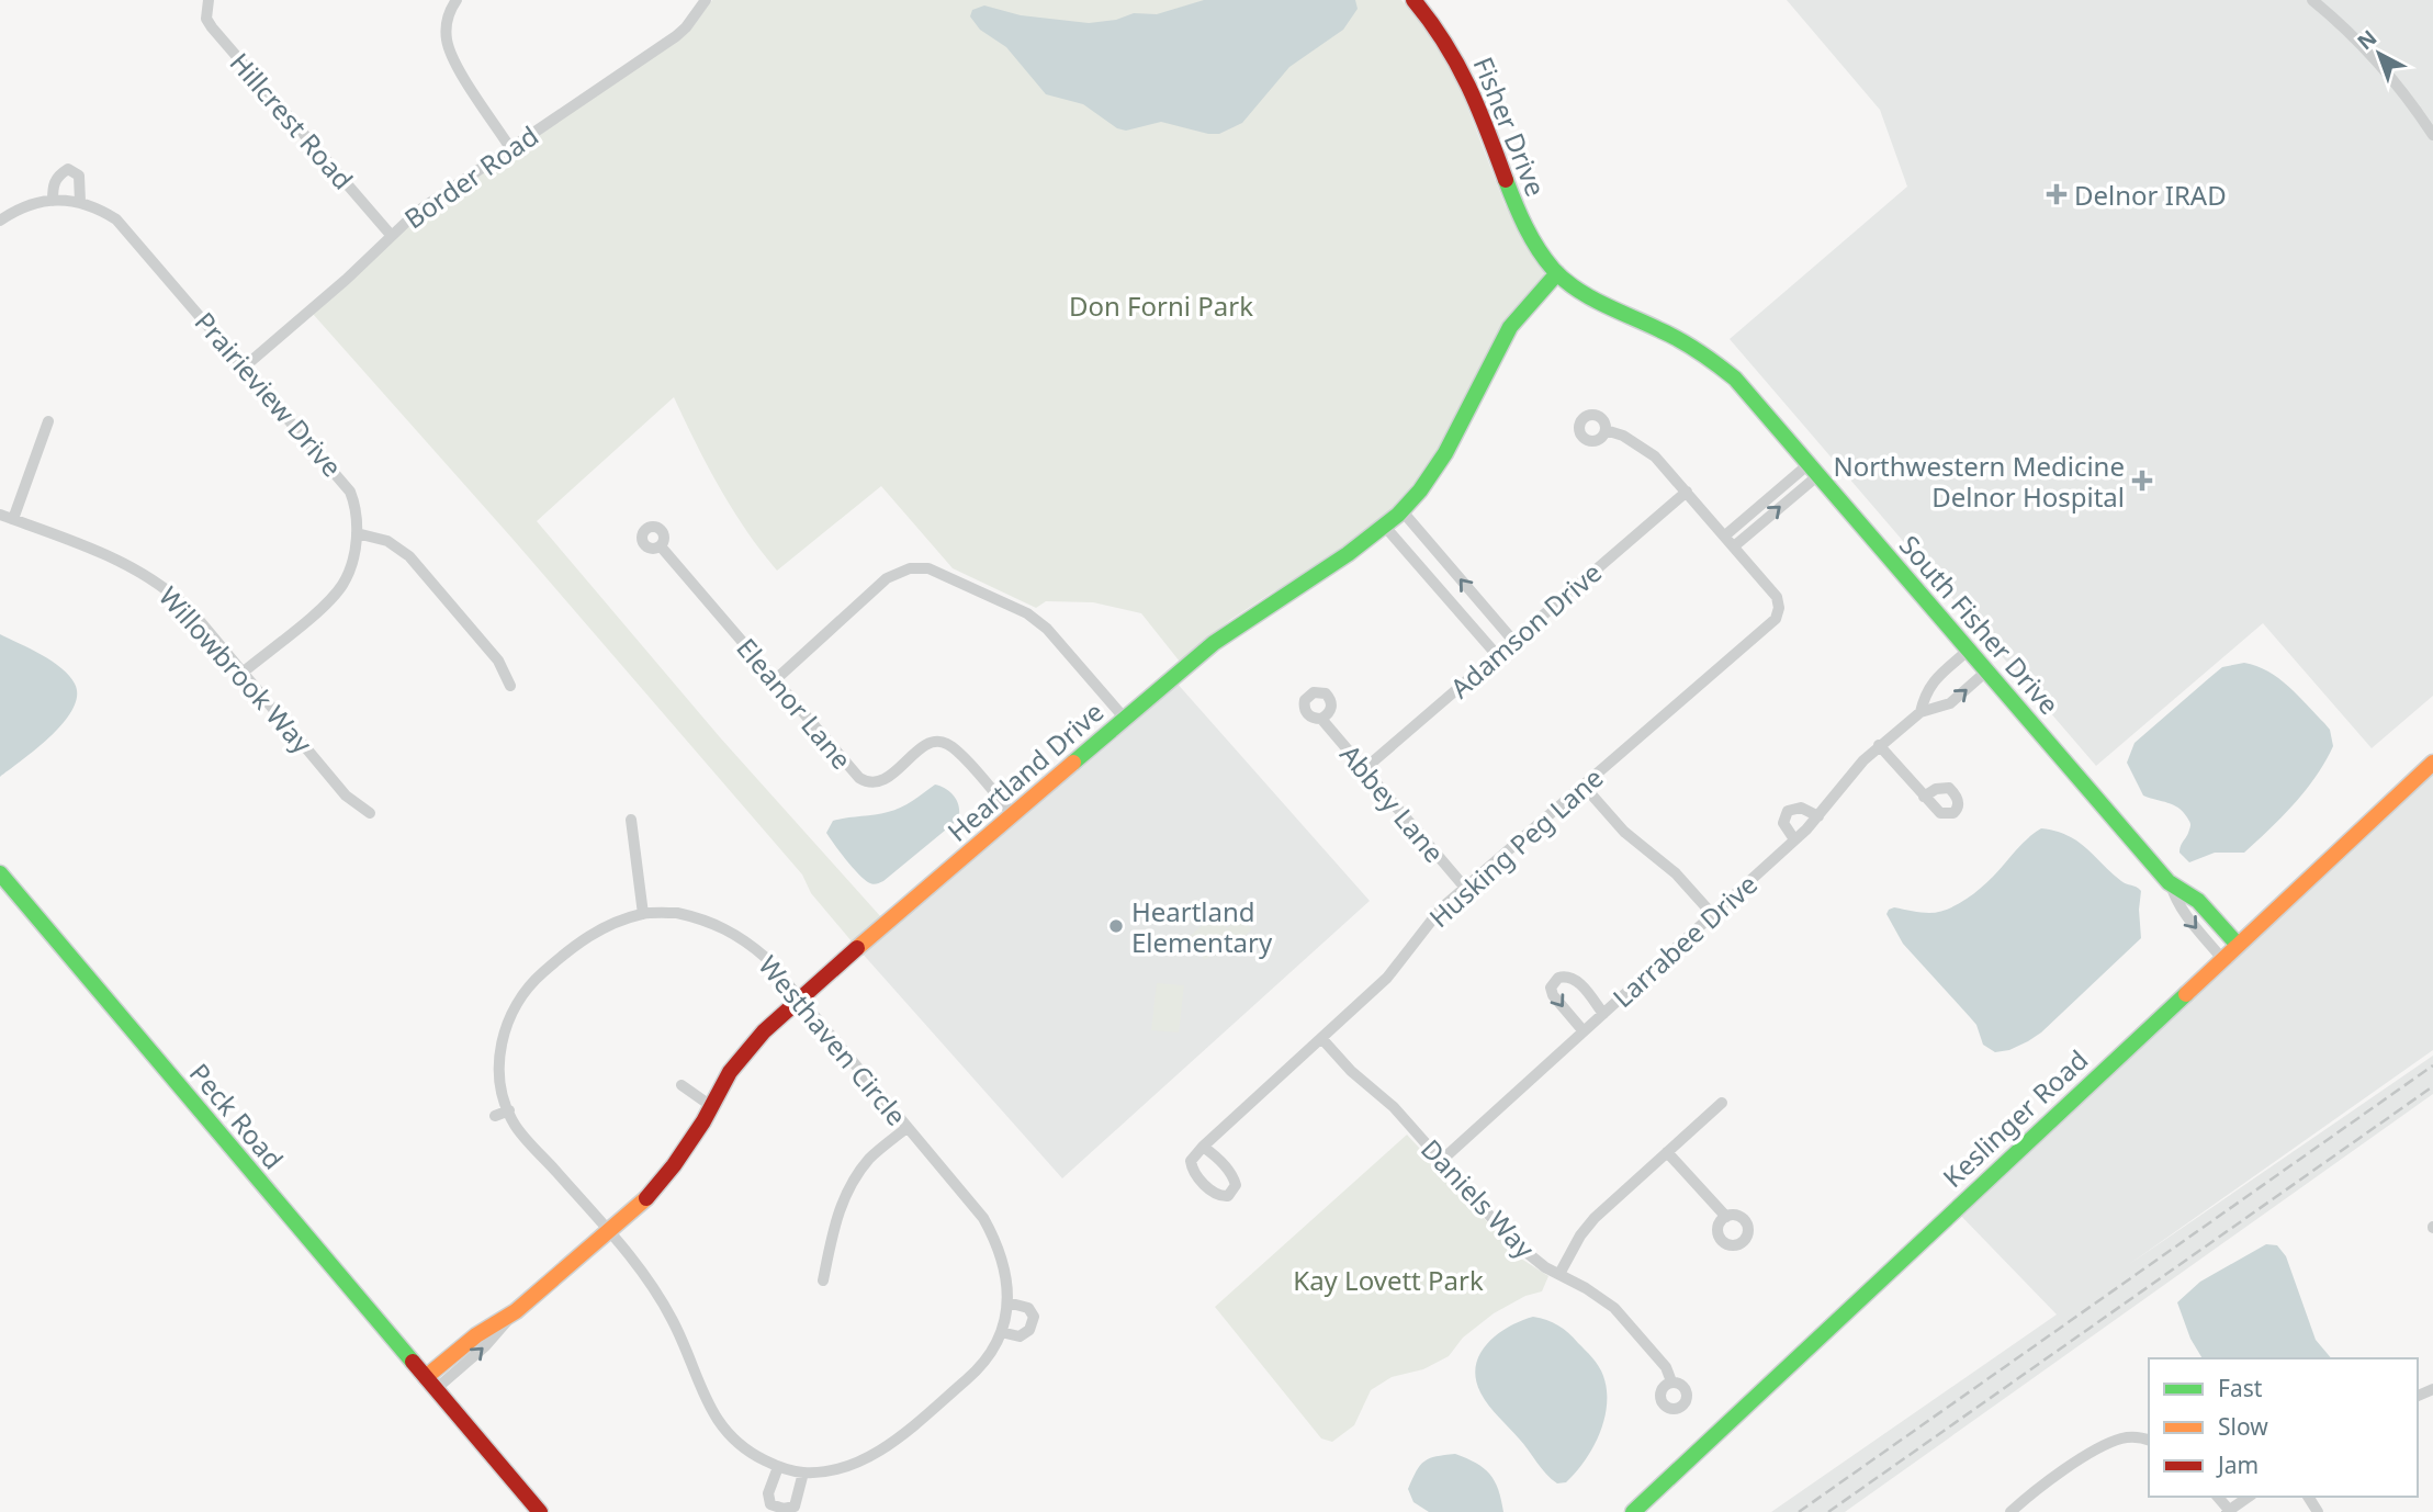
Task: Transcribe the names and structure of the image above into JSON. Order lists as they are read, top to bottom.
{
  "streets": {
    "street": [
      "Hillcrest Road",
      "Fisher Drive",
      "Border Road",
      "Prairieview Drive",
      "South Fisher Drive",
      "Adamson Drive",
      "Willowbrook Way",
      "Eleanor Lane",
      "Heartland Drive",
      "Abbey Lane",
      "Husking Peg Lane",
      "Larrabee Drive",
      "Westhaven Circle",
      "Peck Road",
      "Keslinger Road",
      "Daniels Way"
    ]
  },
  "crossings": [
    ["Hillcrest Road", "Border Road"],
    ["Fisher Drive", "South Fisher Drive"],
    ["Fisher Drive", "Heartland Drive"],
    ["Border Road", "Prairieview Drive"],
    ["Prairieview Drive", "Willowbrook Way"],
    ["South Fisher Drive", "Heartland Drive"],
    ["South Fisher Drive", "Larrabee Drive"],
    ["South Fisher Drive", "Keslinger Road"],
    ["Adamson Drive", "Abbey Lane"],
    ["Adamson Drive", "Husking Peg Lane"],
    ["Eleanor Lane", "Heartland Drive"],
    ["Heartland Drive", "Westhaven Circle"],
    ["Heartland Drive", "Peck Road"],
    ["Abbey Lane", "Husking Peg Lane"],
    ["Husking Peg Lane", "Daniels Way"],
    ["Larrabee Drive", "Daniels Way"]
  ],
  "parks": ["Don Forni Park", "Kay Lovett Park"],
  "places": {
    "health": ["Delnor IRAD", "Northwestern Medicine Delnor Hospital"],
    "other": ["Heartland Elementary"]
  },
  "legend": ["Fast", "Slow", "Jam"],
  "north": "top left"
}
